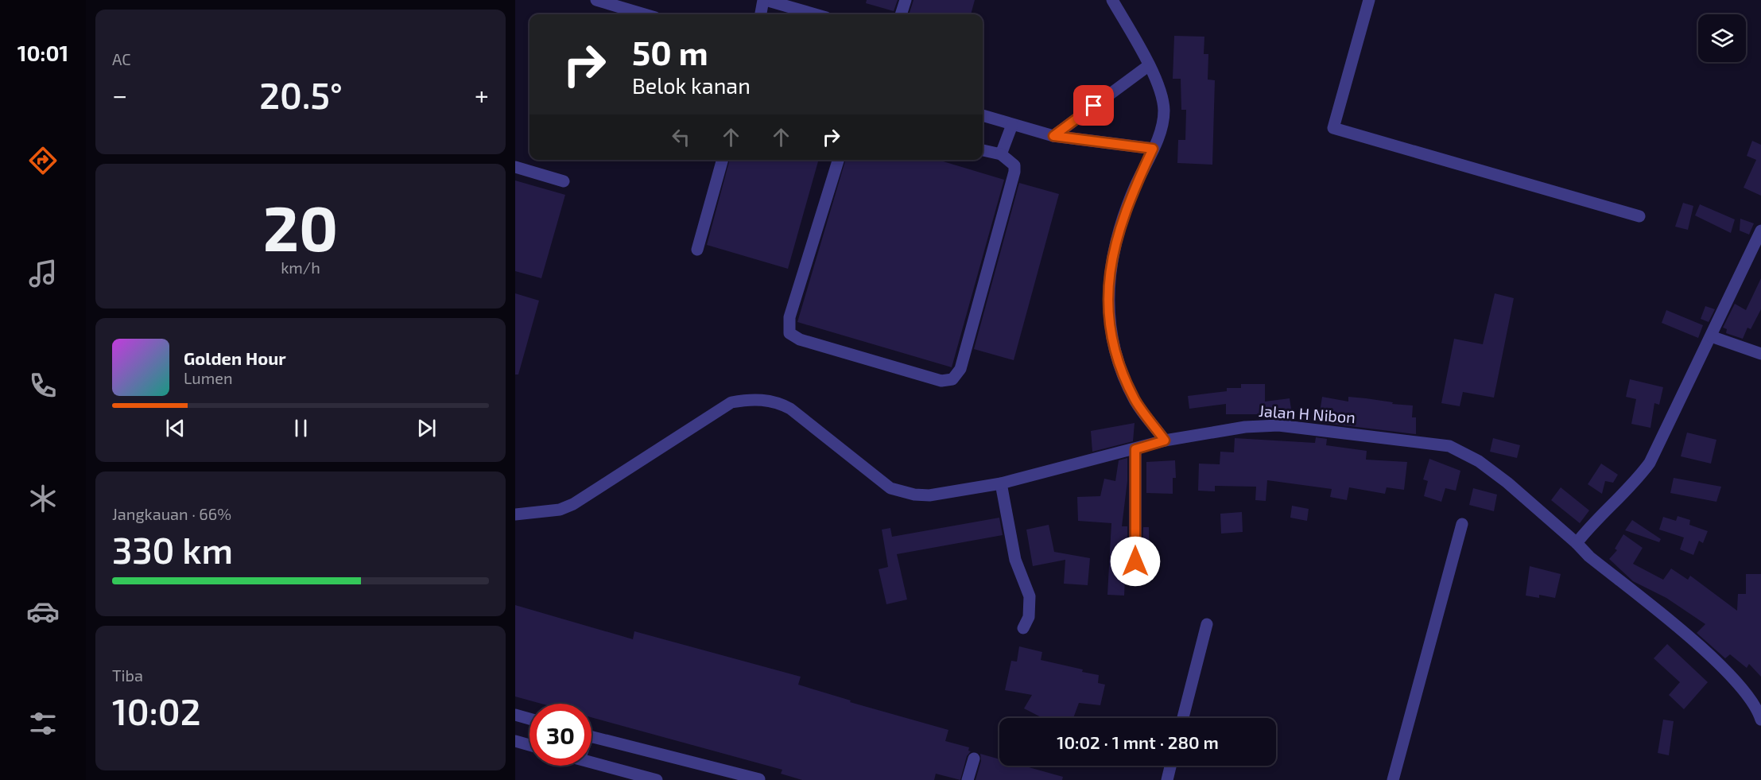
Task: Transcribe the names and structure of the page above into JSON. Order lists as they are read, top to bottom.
{
  "streets": {
    "street": ["Jalan H Nibon"]
  },
  "page": {
    "tabs": "10:01",
    "tile": [
      "AC",
      ["20", "km/h"],
      ["Jangkauan · 66%", "330 km"],
      ["Tiba", "10:02"]
    ],
    "turn": ["50 m", "Belok kanan"],
    "heat": ["−", "20.5°", "+"],
    "song": ["Golden Hour", "Lumen"],
    "limit": "30",
    "trip": "10:02 · 1 mnt · 280 m"
  }
}
